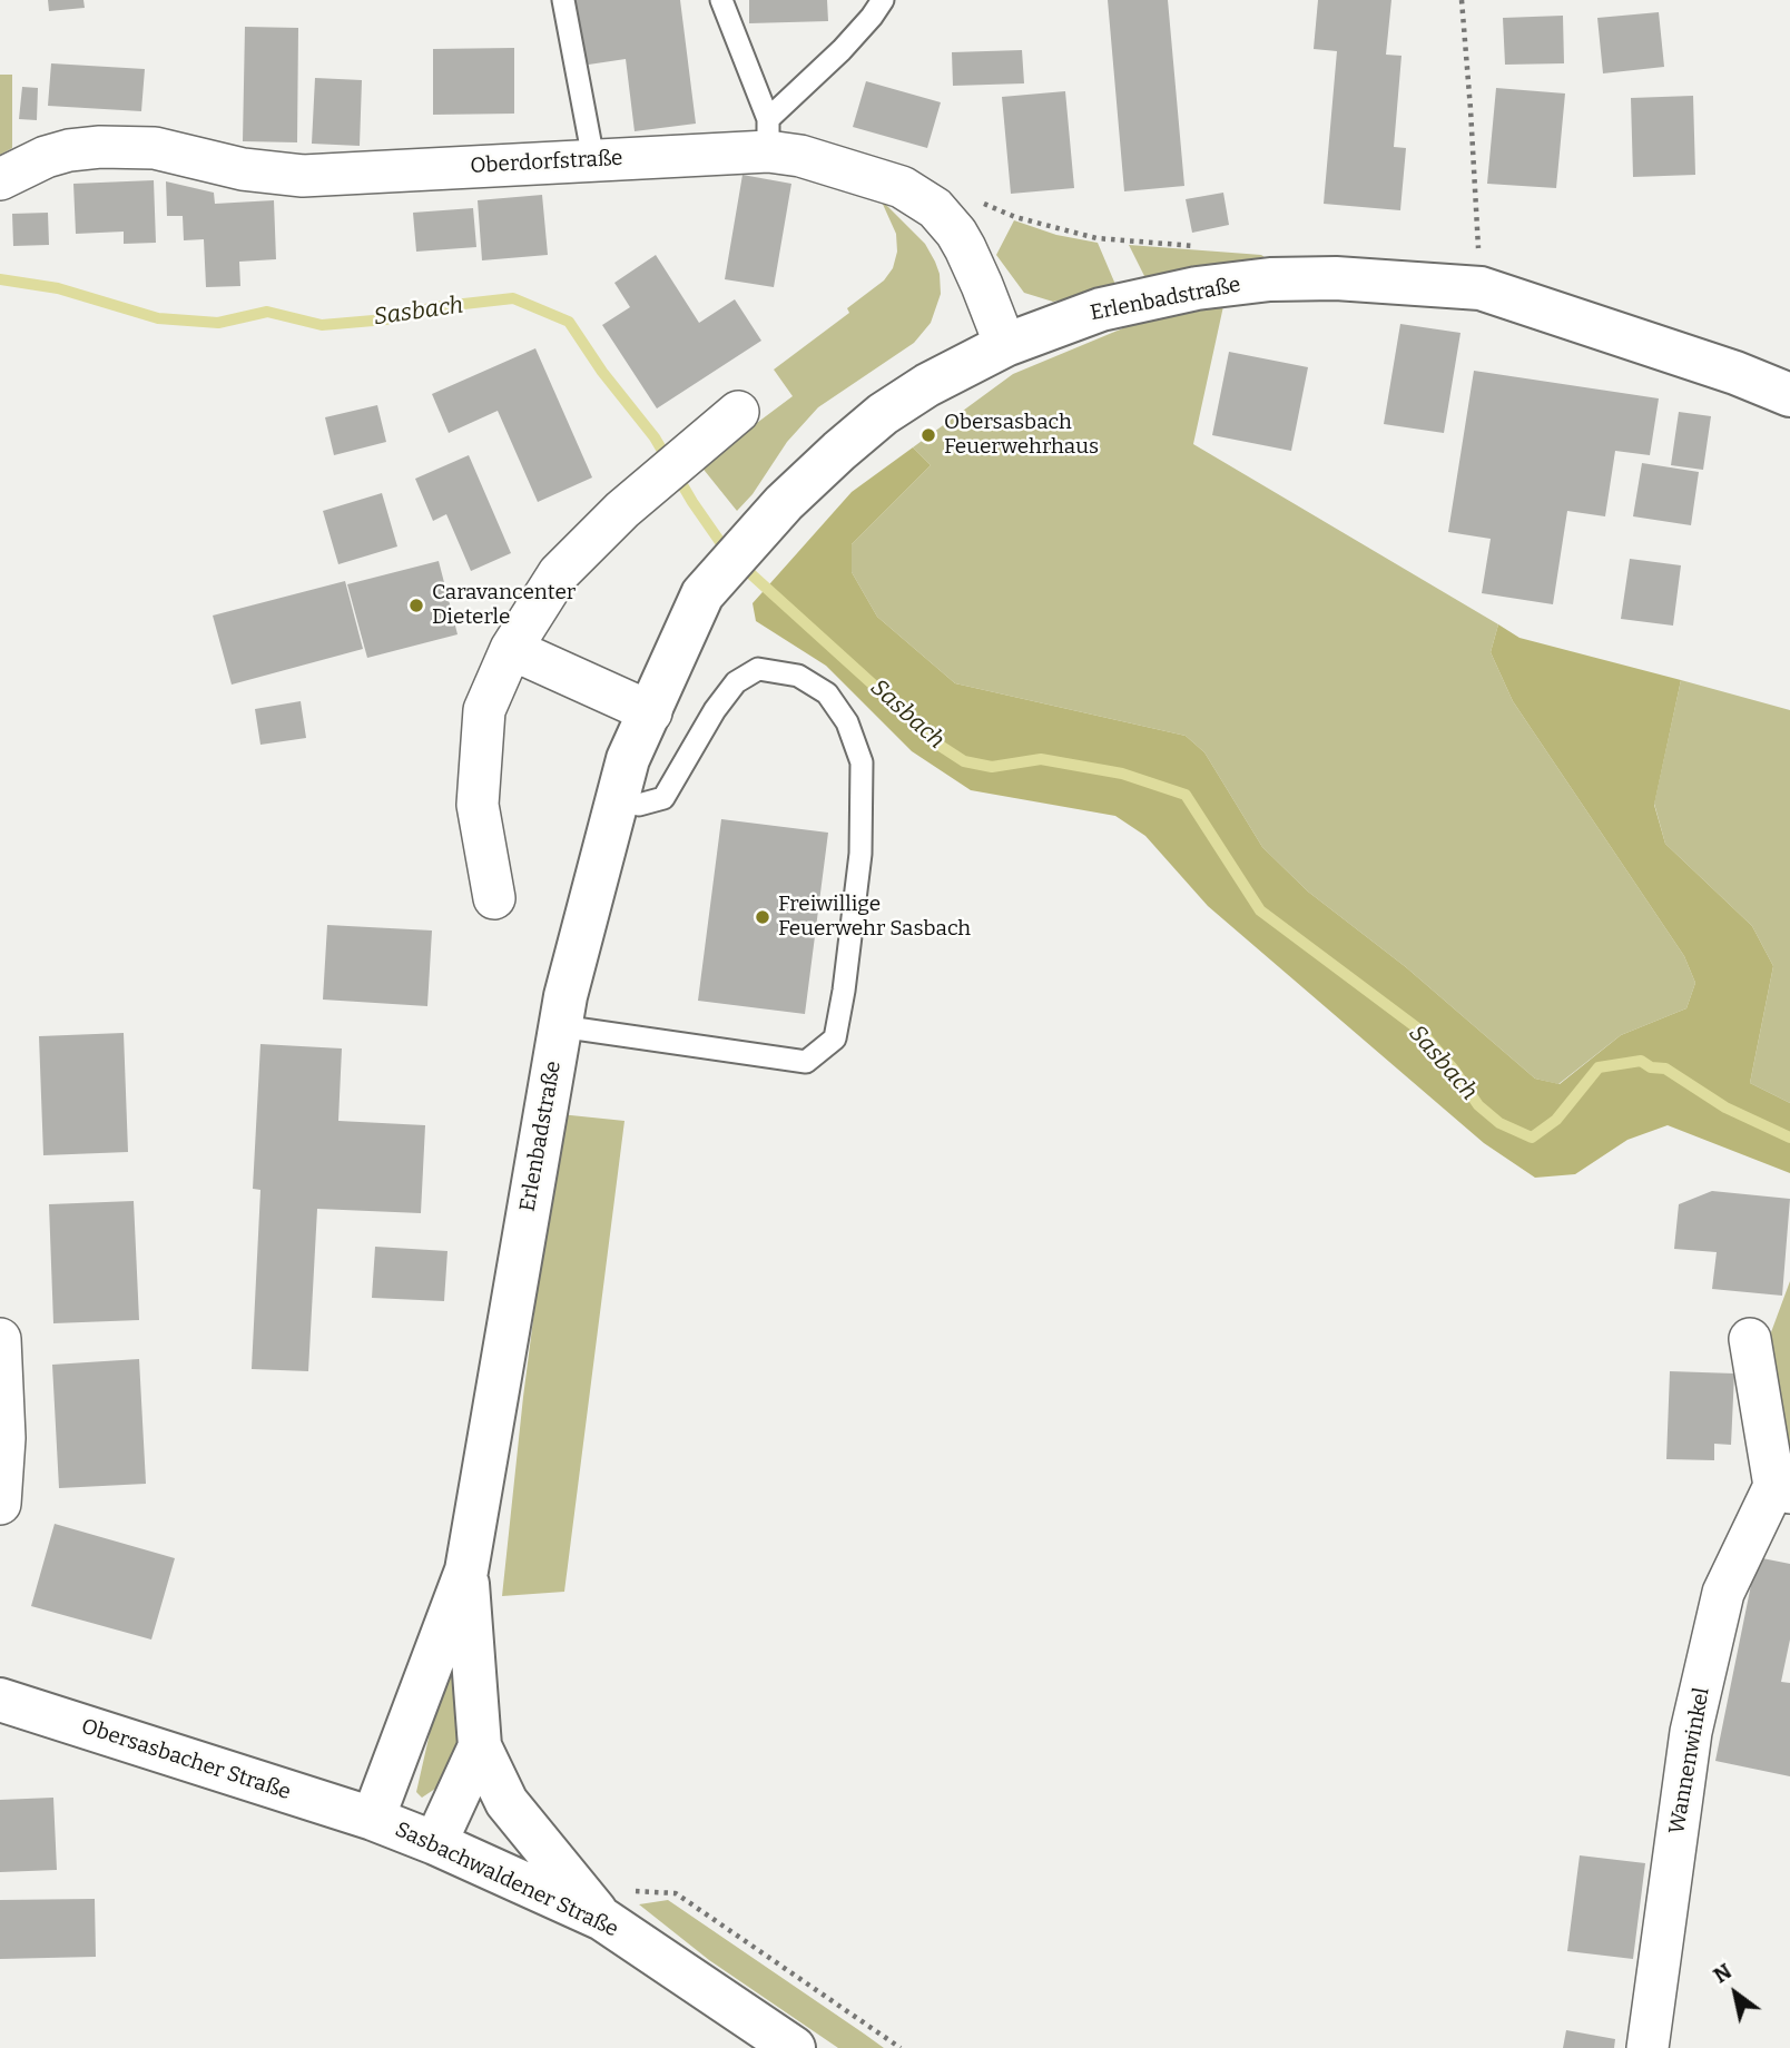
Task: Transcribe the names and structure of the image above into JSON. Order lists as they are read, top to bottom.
{
  "streets": {
    "street": [
      "Oberdorfstraße",
      "Erlenbadstraße",
      "Obersasbacher Straße",
      "Wannenwinkel",
      "Sasbachwaldener Straße"
    ]
  },
  "crossings": [
    ["Oberdorfstraße", "Erlenbadstraße"],
    ["Erlenbadstraße", "Obersasbacher Straße"],
    ["Erlenbadstraße", "Sasbachwaldener Straße"],
    ["Obersasbacher Straße", "Sasbachwaldener Straße"]
  ],
  "water": ["Sasbach"],
  "places": ["Obersasbach Feuerwehrhaus", "Caravancenter Dieterle", "Freiwillige Feuerwehr Sasbach"],
  "north": "top left"
}
